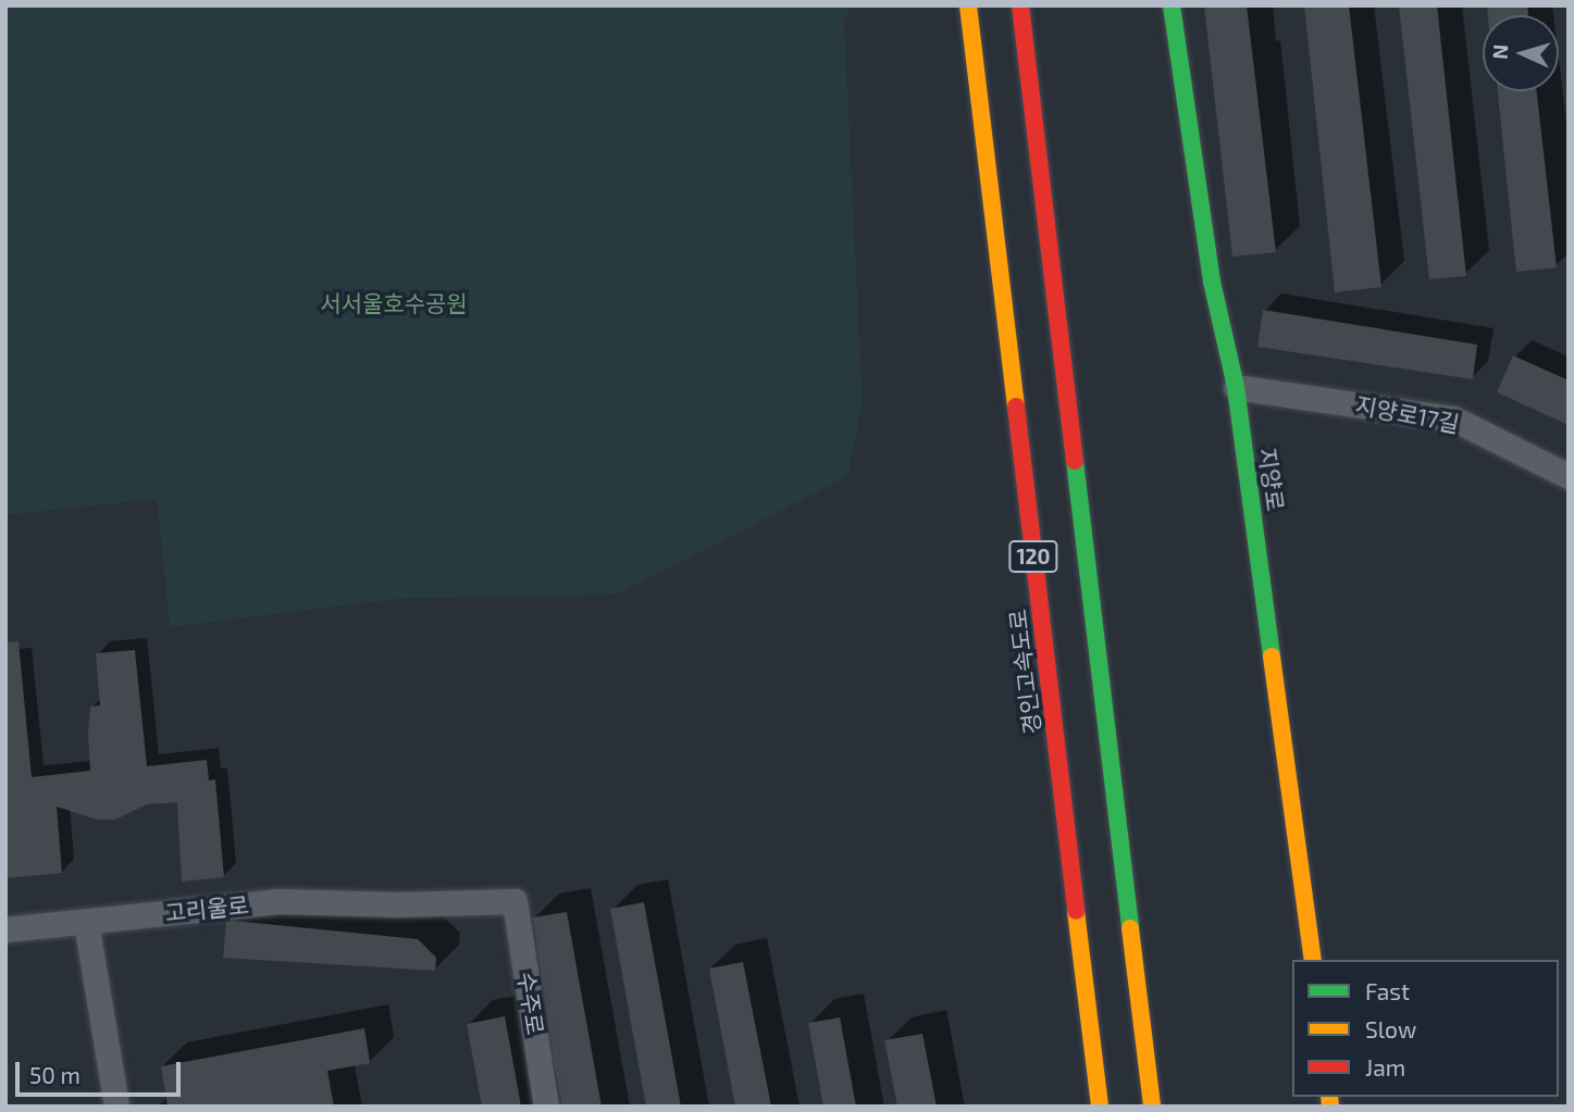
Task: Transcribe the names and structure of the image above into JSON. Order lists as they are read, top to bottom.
{
  "streets": {
    "main road": ["지양로", "120", "경인고속도로"],
    "street": ["지양로17길", "고리울로", "수주로"]
  },
  "crossings": [
    ["지양로17길", "지양로"],
    ["고리울로", "수주로"]
  ],
  "parks": ["서서울호수공원"],
  "legend": ["Fast", "Slow", "Jam"],
  "scale_bar": "50 m",
  "north": "left"
}
